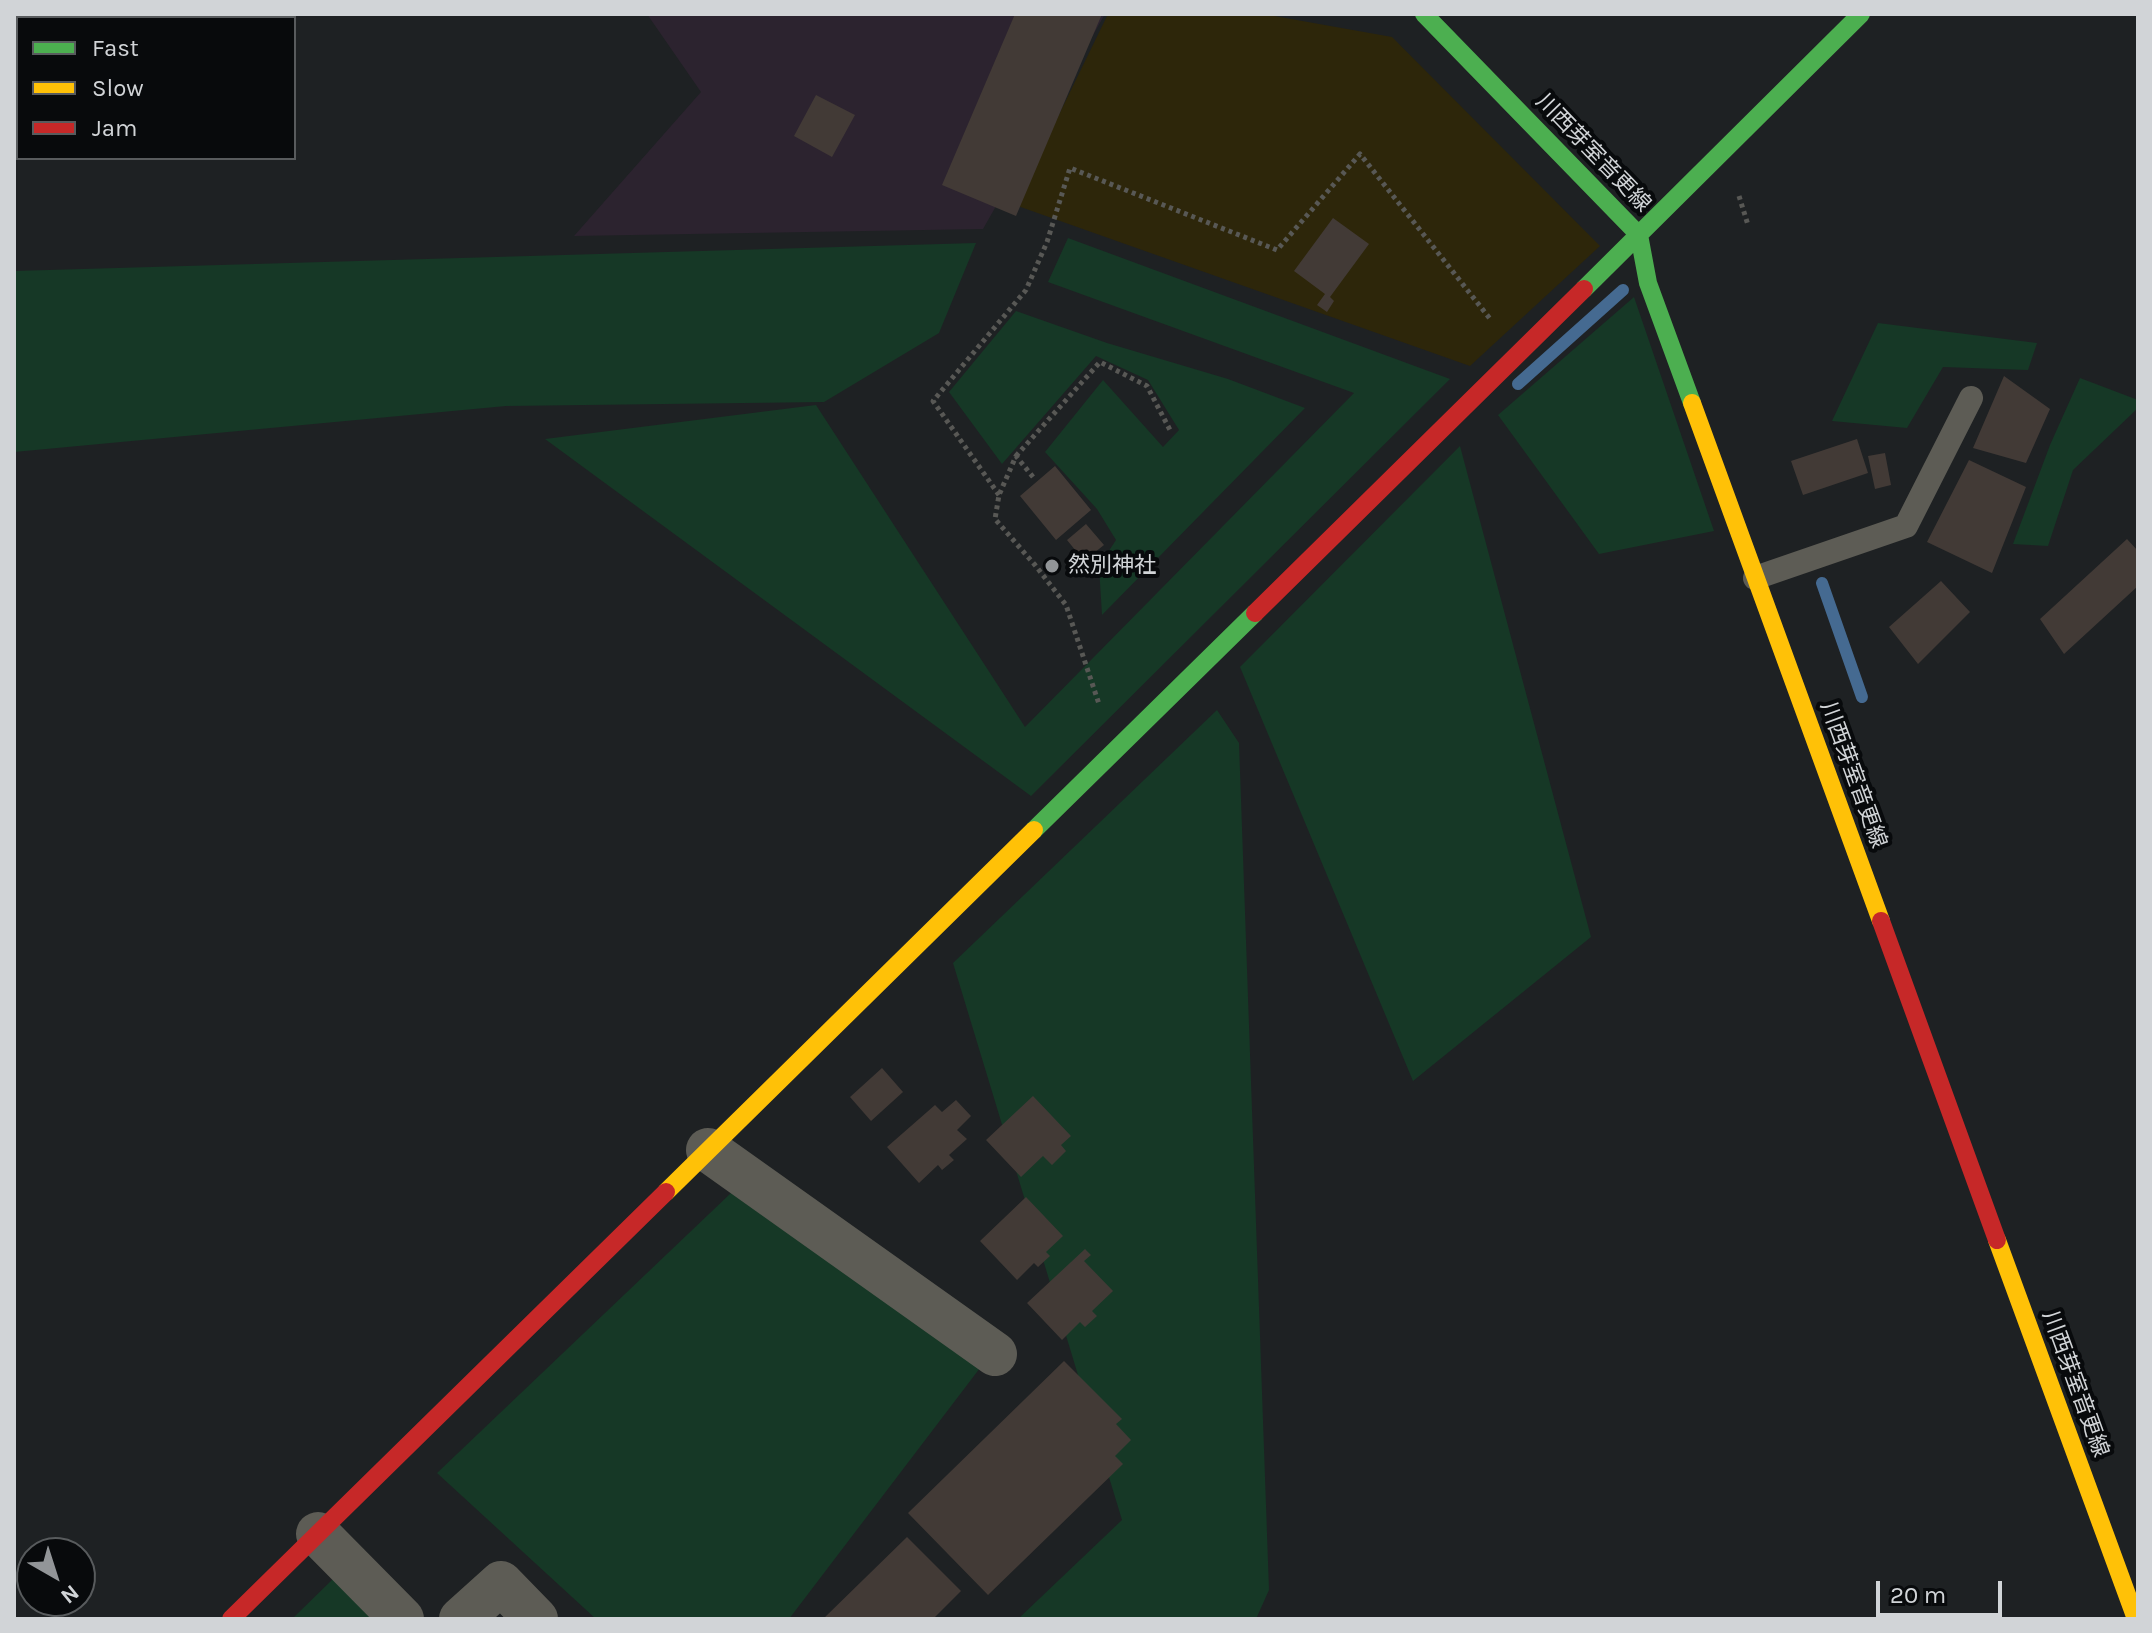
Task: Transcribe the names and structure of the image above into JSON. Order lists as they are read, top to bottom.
{
  "streets": {
    "street": ["川西芽室音更線"]
  },
  "places": ["然別神社"],
  "legend": ["Fast", "Slow", "Jam"],
  "scale_bar": "20 m",
  "north": "bottom right"
}
